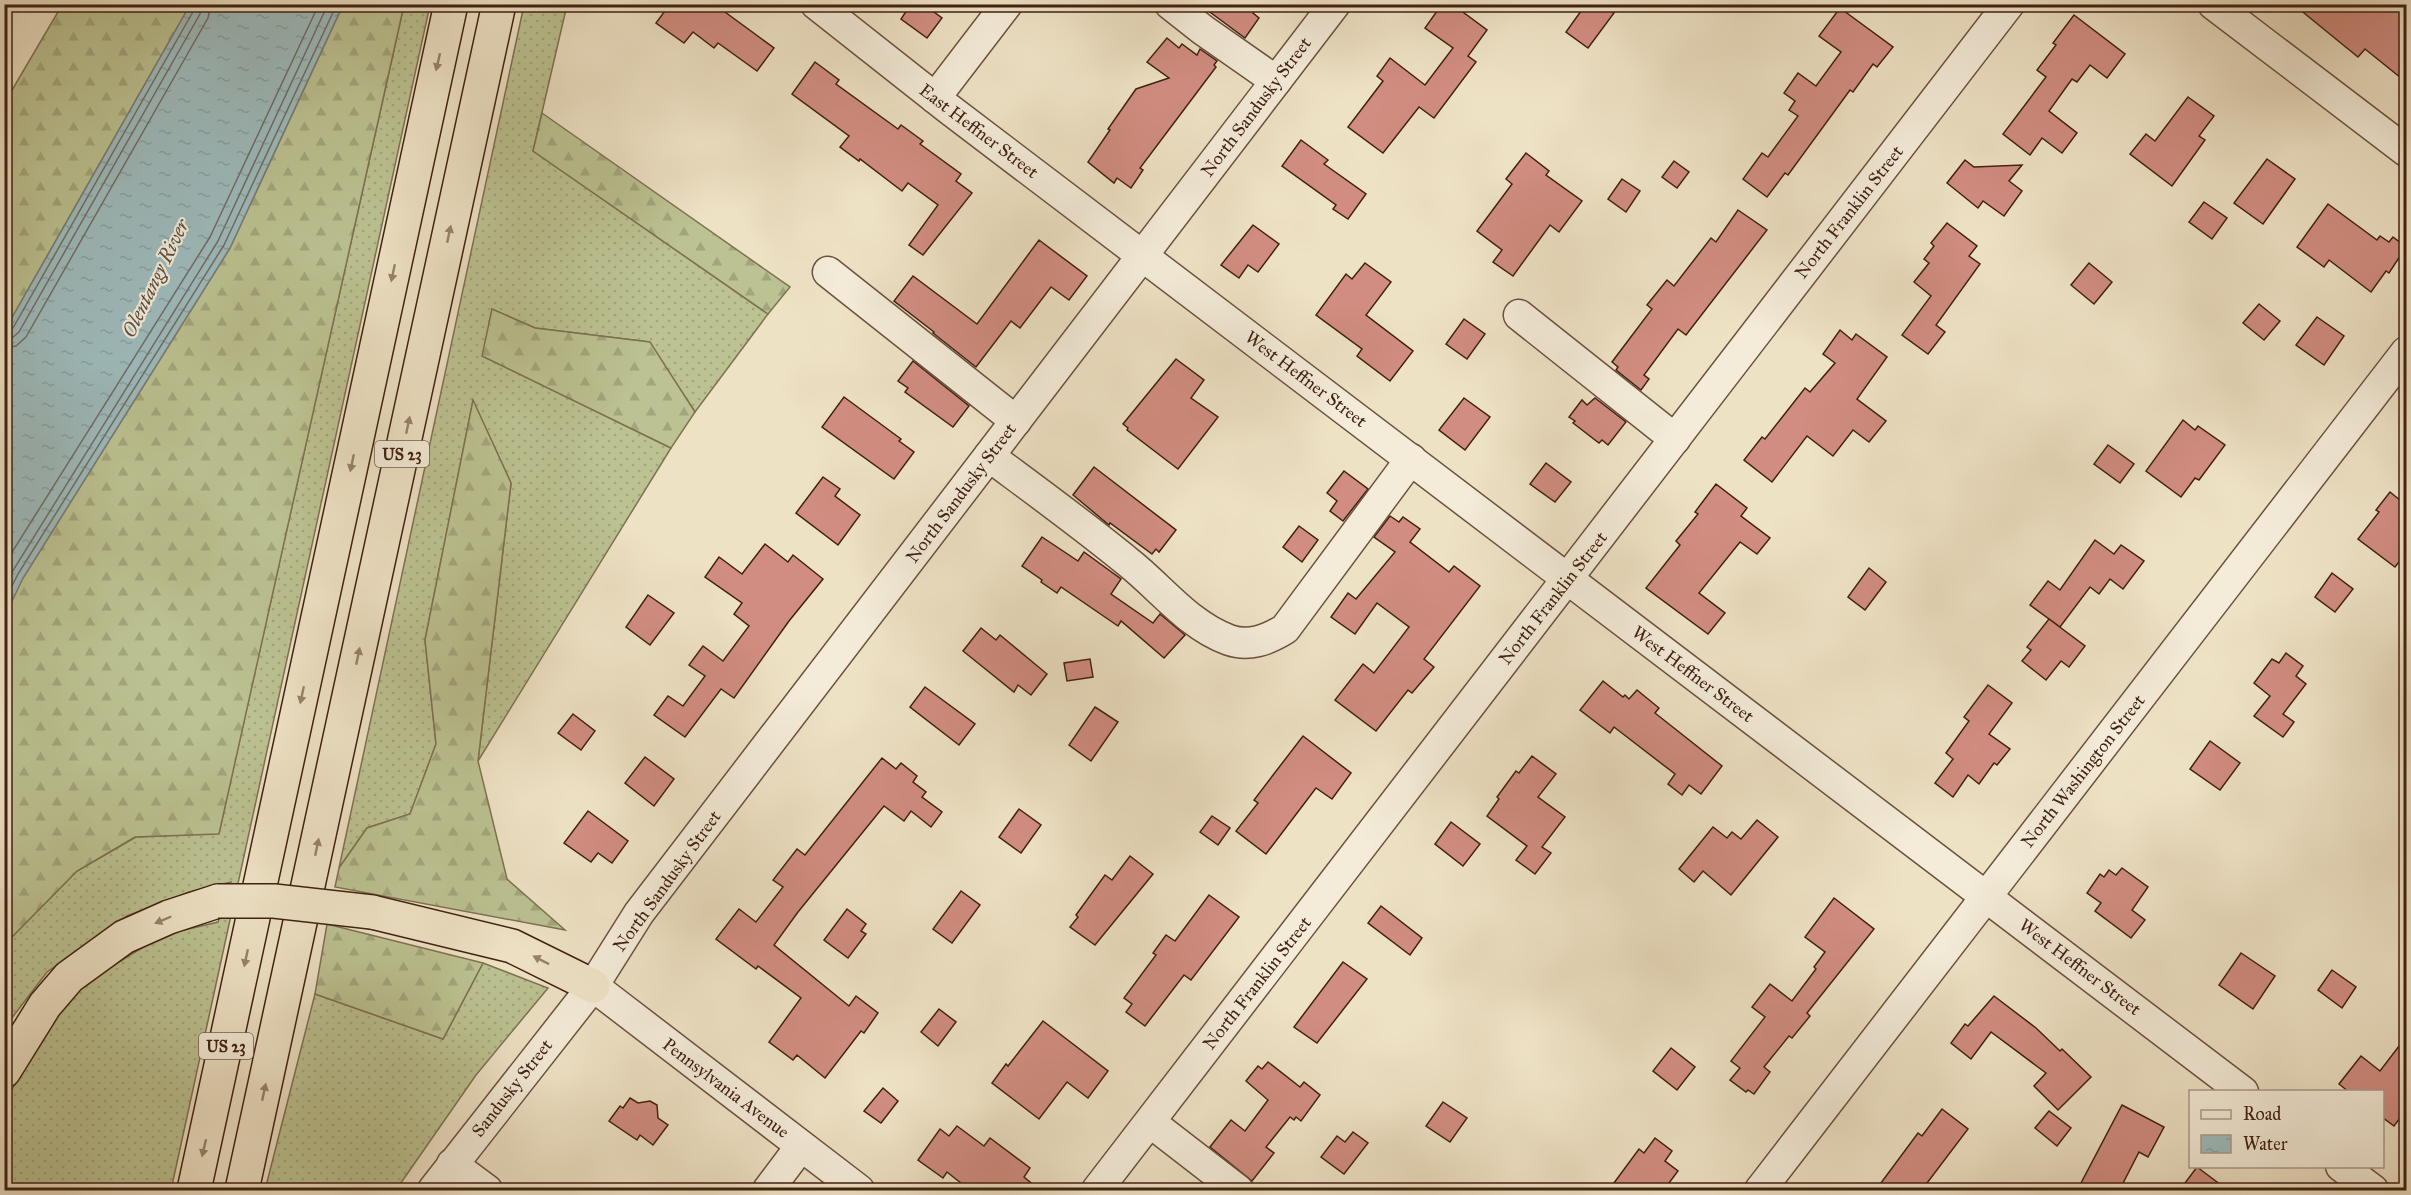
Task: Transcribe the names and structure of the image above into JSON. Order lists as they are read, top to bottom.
{
  "streets": {
    "highway": ["US 23"],
    "street": [
      "North Sandusky Street",
      "East Heffner Street",
      "North Franklin Street",
      "West Heffner Street",
      "North Washington Street",
      "Sandusky Street",
      "Pennsylvania Avenue"
    ]
  },
  "crossings": [
    ["North Sandusky Street", "East Heffner Street"],
    ["North Sandusky Street", "West Heffner Street"],
    ["North Sandusky Street", "Sandusky Street"],
    ["North Sandusky Street", "Pennsylvania Avenue"],
    ["East Heffner Street", "West Heffner Street"],
    ["North Franklin Street", "West Heffner Street"],
    ["West Heffner Street", "North Washington Street"],
    ["Sandusky Street", "Pennsylvania Avenue"]
  ],
  "water": ["Olentangy River"],
  "legend": ["Road", "Water"]
}
